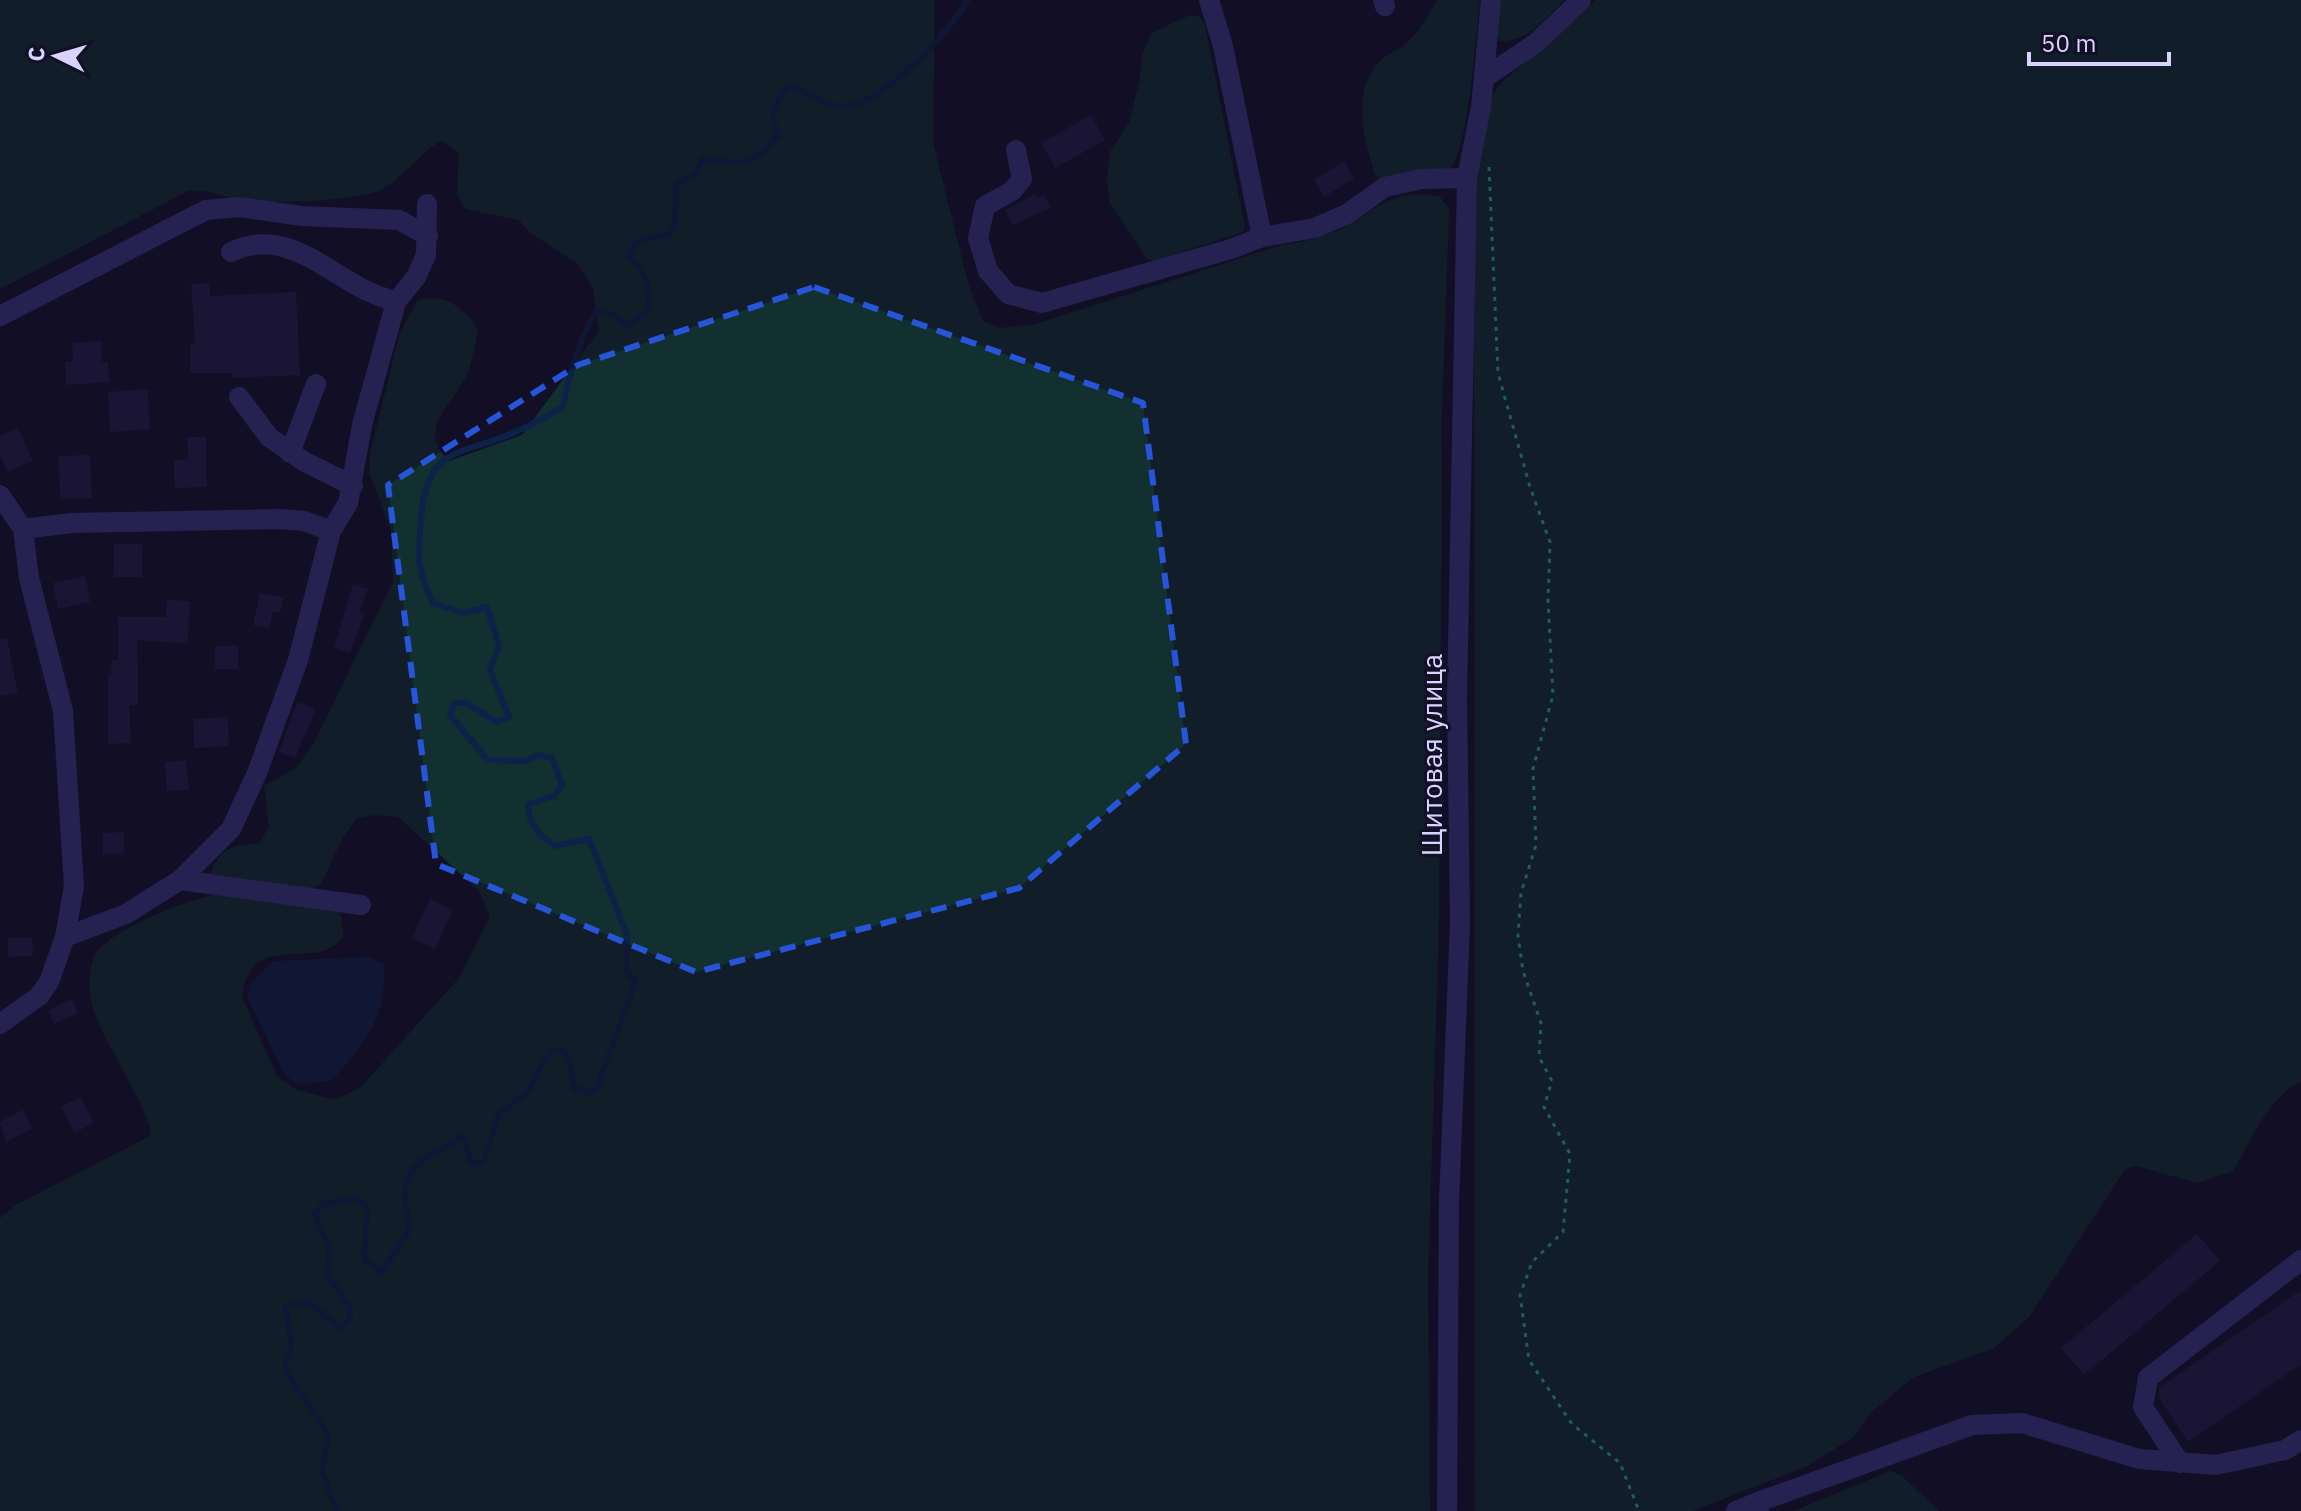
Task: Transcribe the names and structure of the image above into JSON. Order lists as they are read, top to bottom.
{
  "streets": {
    "street": ["Щитовая улица"]
  },
  "scale_bar": "50 m",
  "north": "left"
}
